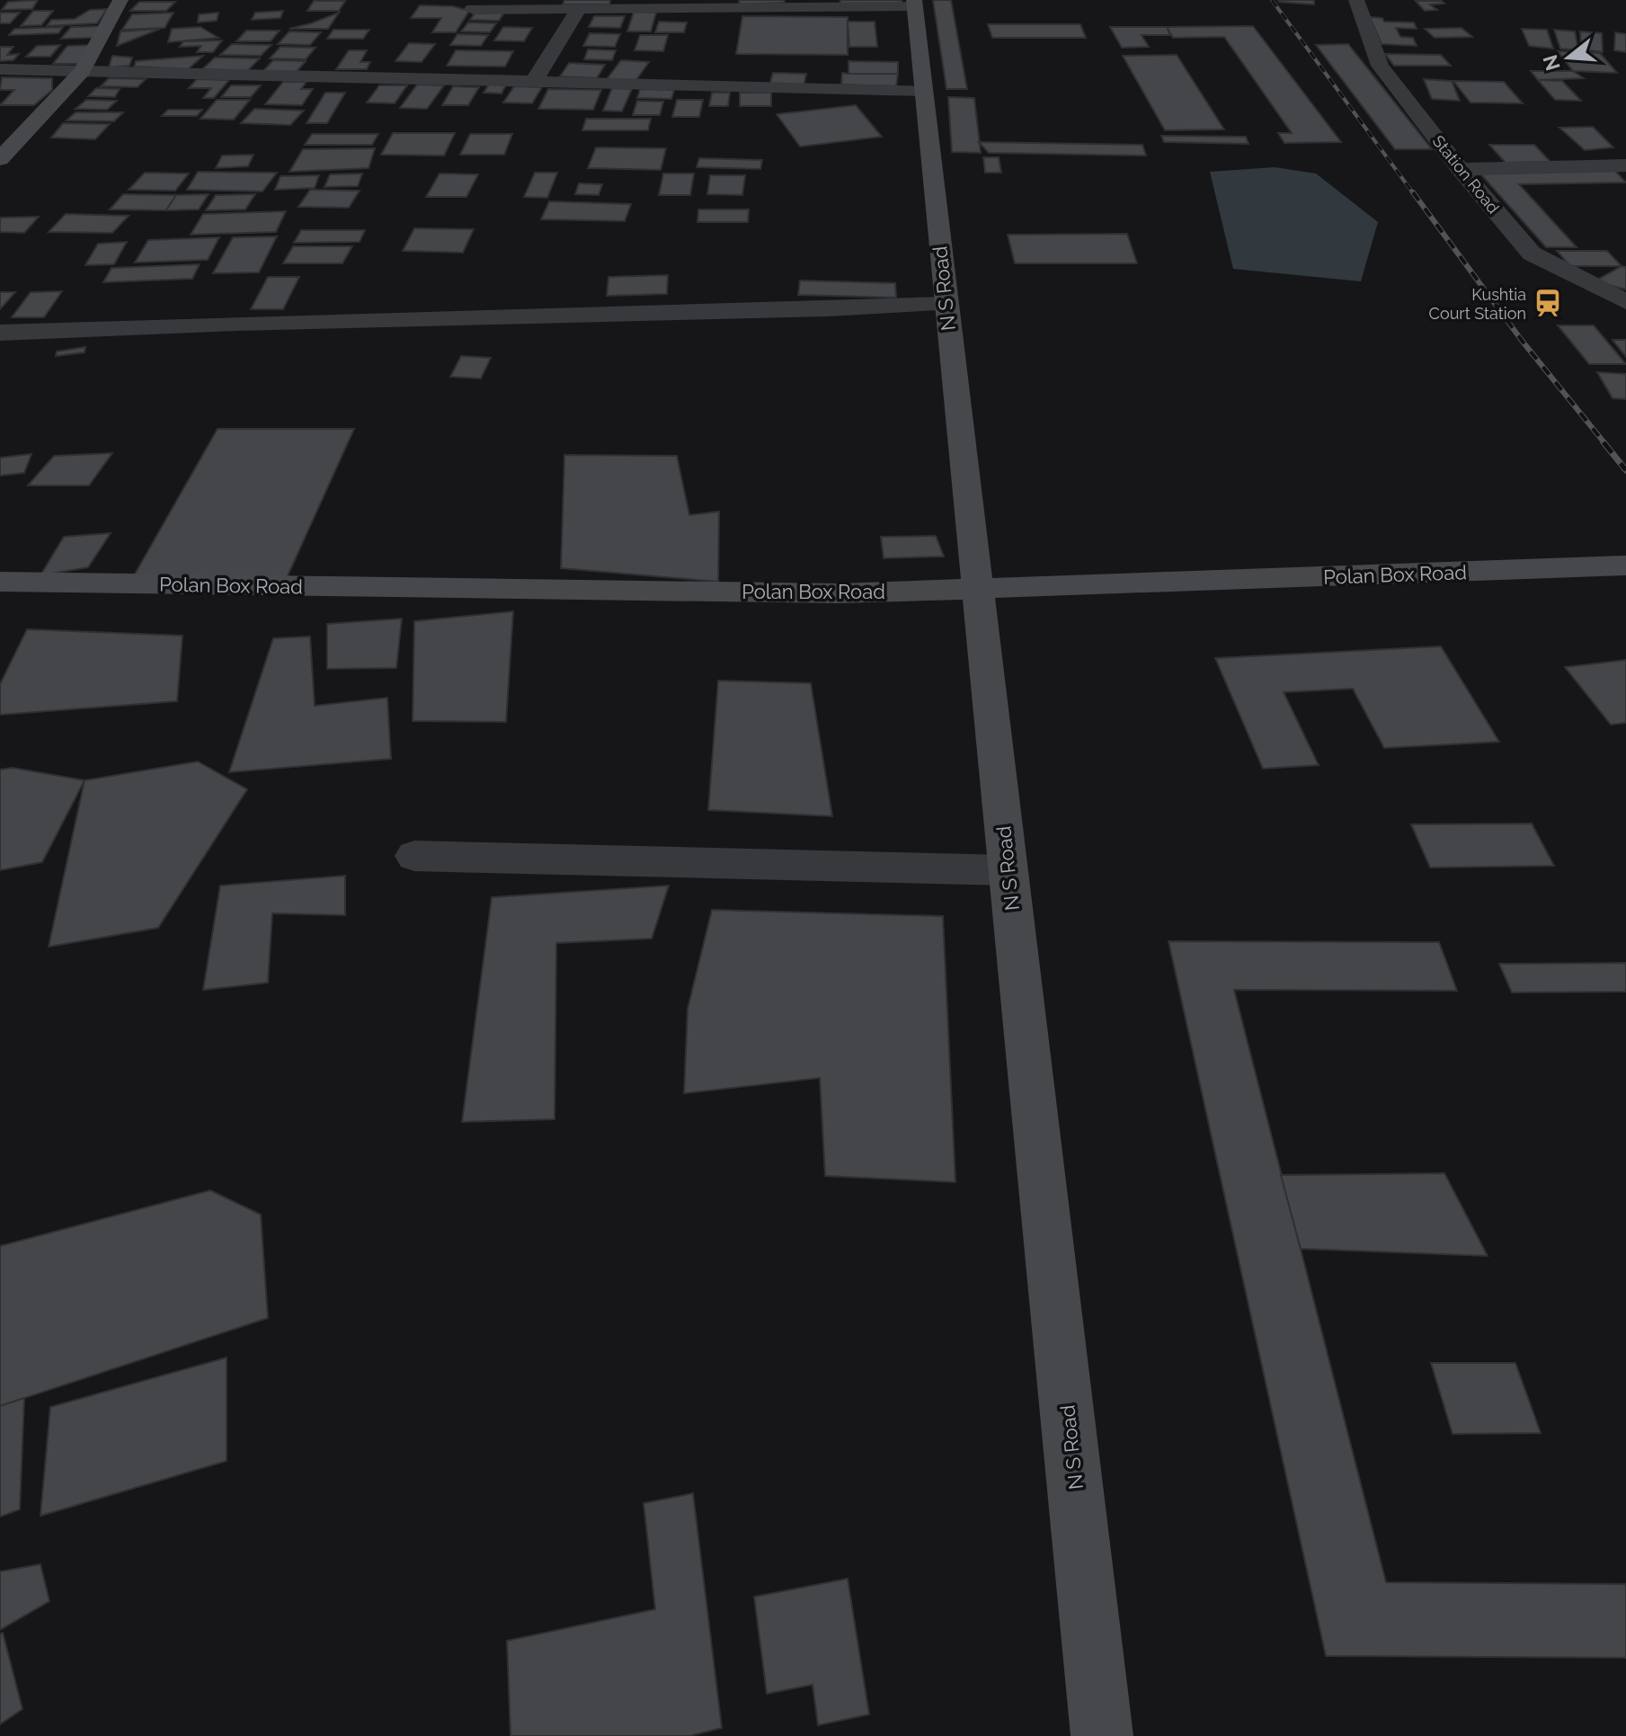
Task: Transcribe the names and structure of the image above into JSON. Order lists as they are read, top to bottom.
{
  "streets": {
    "main road": ["N S Road", "Polan Box Road"],
    "street": ["Station Road"]
  },
  "crossings": [
    ["N S Road", "Polan Box Road"]
  ],
  "places": {
    "station": ["Kushtia Court Station"]
  },
  "north": "left"
}
